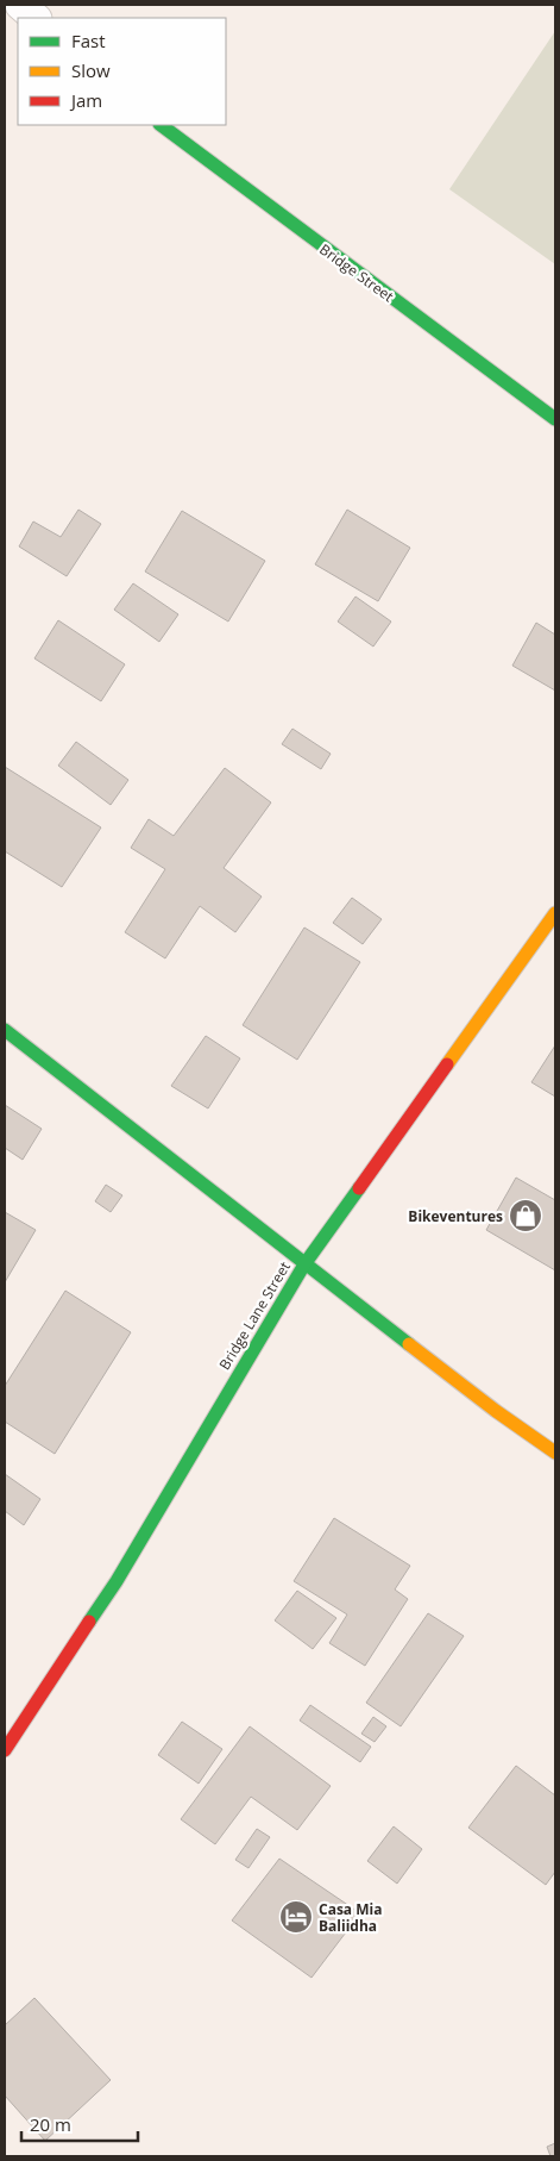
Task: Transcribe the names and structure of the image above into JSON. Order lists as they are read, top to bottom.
{
  "streets": {
    "street": ["Bridge Street", "Bridge Lane Street"]
  },
  "places": {
    "shop": ["Bikeventures"],
    "hotel": ["Casa Mia Baliidha"]
  },
  "legend": ["Fast", "Slow", "Jam"],
  "scale_bar": "20 m"
}
